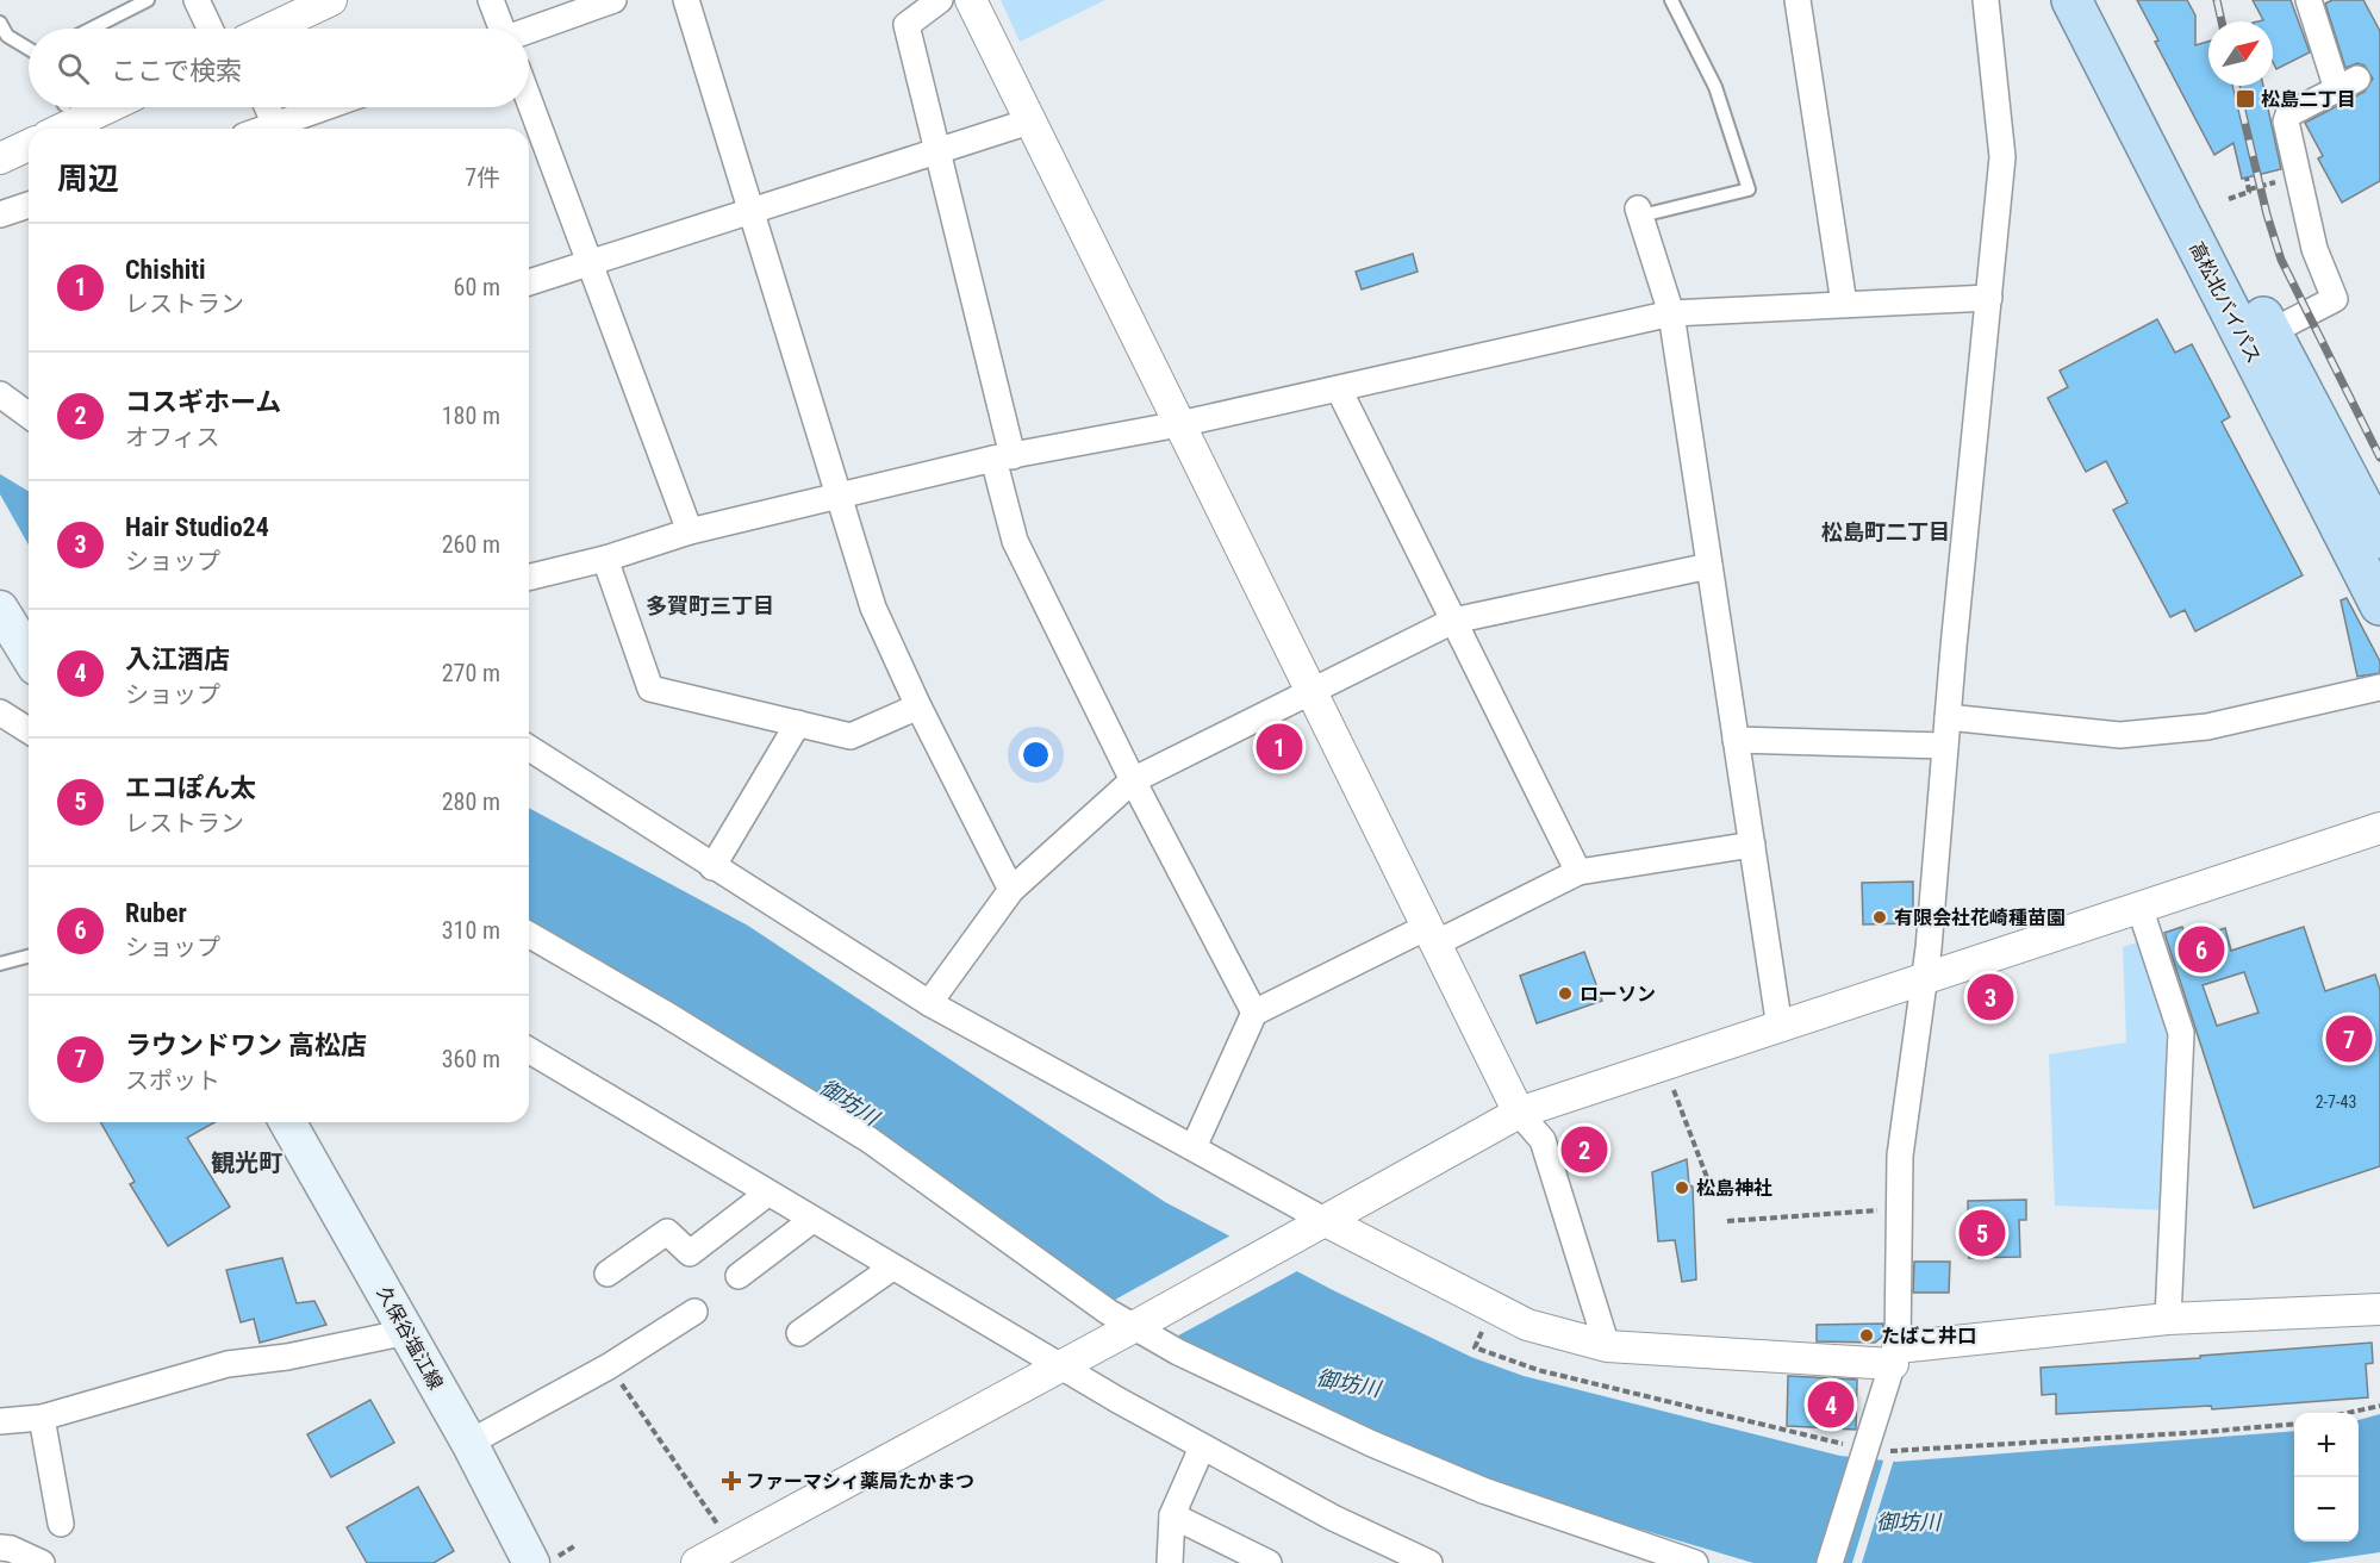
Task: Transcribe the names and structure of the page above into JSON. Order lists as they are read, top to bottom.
{
  "streets": {
    "highway": ["高松北バイパス"],
    "main road": ["久保谷塩江線"]
  },
  "districts": ["松島町二丁目", "多賀町三丁目", "観光町"],
  "water": ["御坊川"],
  "places": {
    "transit": ["松島二丁目"],
    "other": [
      "有限会社花崎種苗園",
      "ローソン",
      "松島神社",
      "たばこ井口"
    ],
    "health": ["ファーマシィ薬局たかまつ"]
  },
  "house_numbers": ["2-7-43"],
  "north": "top right",
  "page": {
    "search": "ここで検索",
    "heading": ["周辺", "7件"],
    "list": [
      {
        "mark": "1",
        "name": "Chishiti",
        "note": "レストラン",
        "value": "60 m"
      },
      {
        "mark": "2",
        "name": "コスギホーム",
        "note": "オフィス",
        "value": "180 m"
      },
      {
        "mark": "3",
        "name": "Hair Studio24",
        "note": "ショップ",
        "value": "260 m"
      },
      {
        "mark": "4",
        "name": "入江酒店",
        "note": "ショップ",
        "value": "270 m"
      },
      {
        "mark": "5",
        "name": "エコぽん太",
        "note": "レストラン",
        "value": "280 m"
      },
      {
        "mark": "6",
        "name": "Ruber",
        "note": "ショップ",
        "value": "310 m"
      },
      {
        "mark": "7",
        "name": "ラウンドワン 高松店",
        "note": "スポット",
        "value": "360 m"
      }
    ],
    "pins": [
      "1",
      "6",
      "3",
      "7",
      "2",
      "5",
      "4"
    ],
    "map_buttons": ["+", "−"]
  }
}
